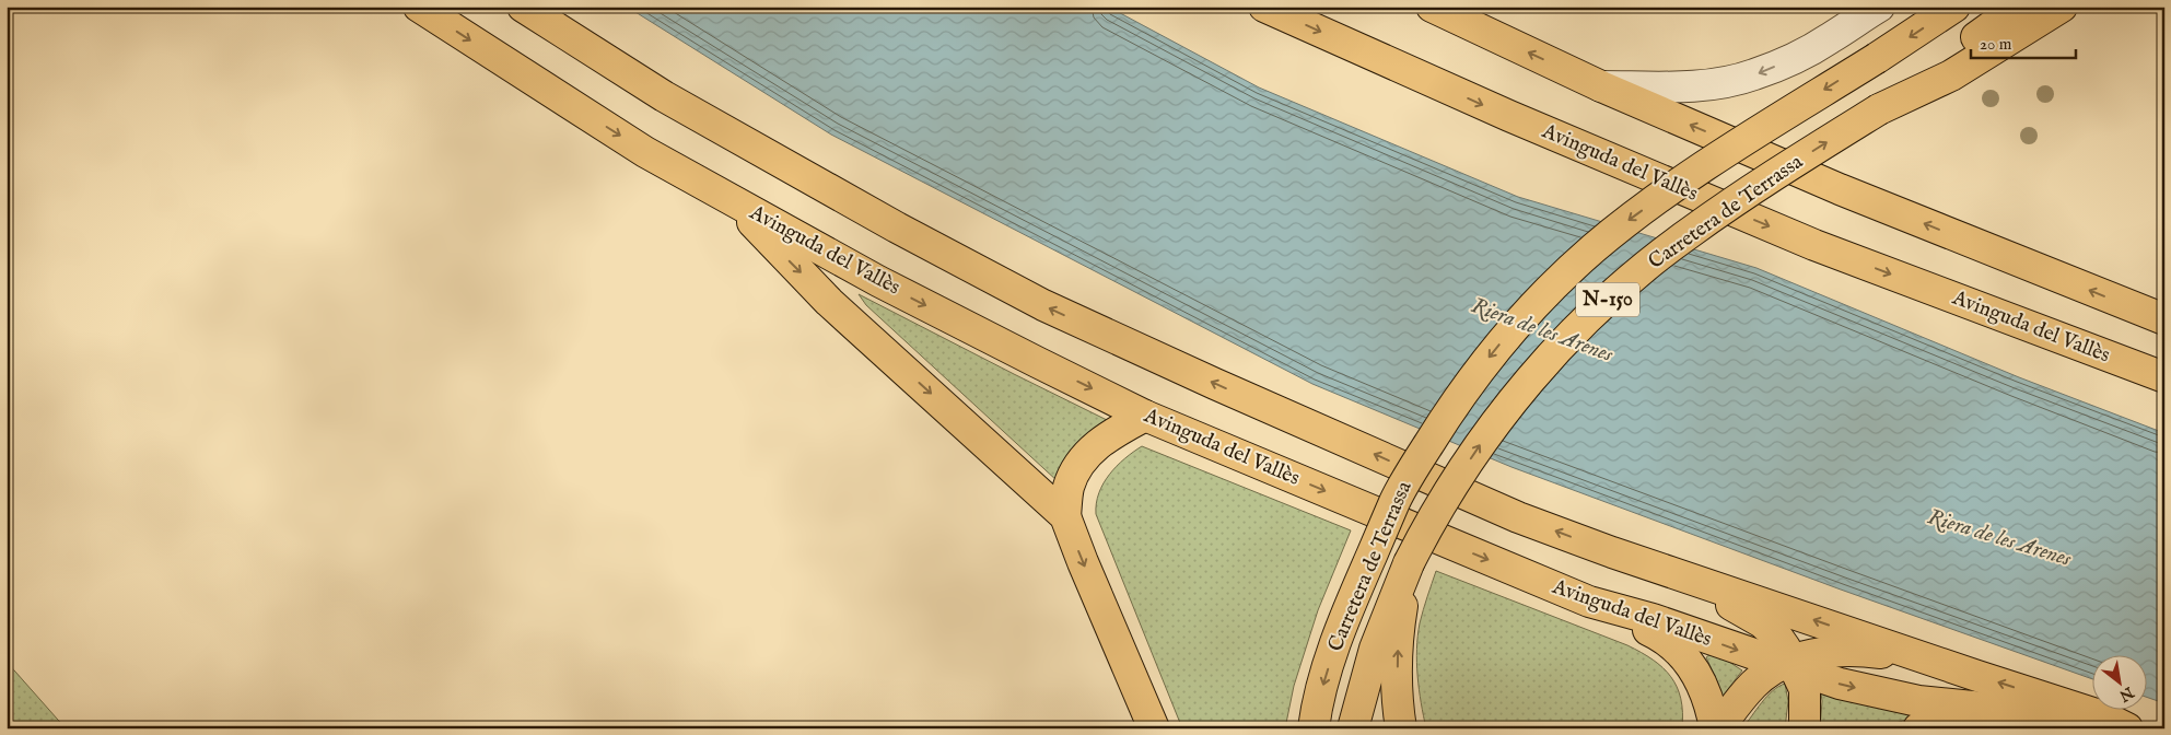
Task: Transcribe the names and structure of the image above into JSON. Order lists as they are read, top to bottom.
{
  "streets": {
    "main road": ["Avinguda del Vallès", "Carretera de Terrassa", "N-150"]
  },
  "water": ["Riera de les Arenes"],
  "scale_bar": "20 m",
  "north": "bottom right"
}
